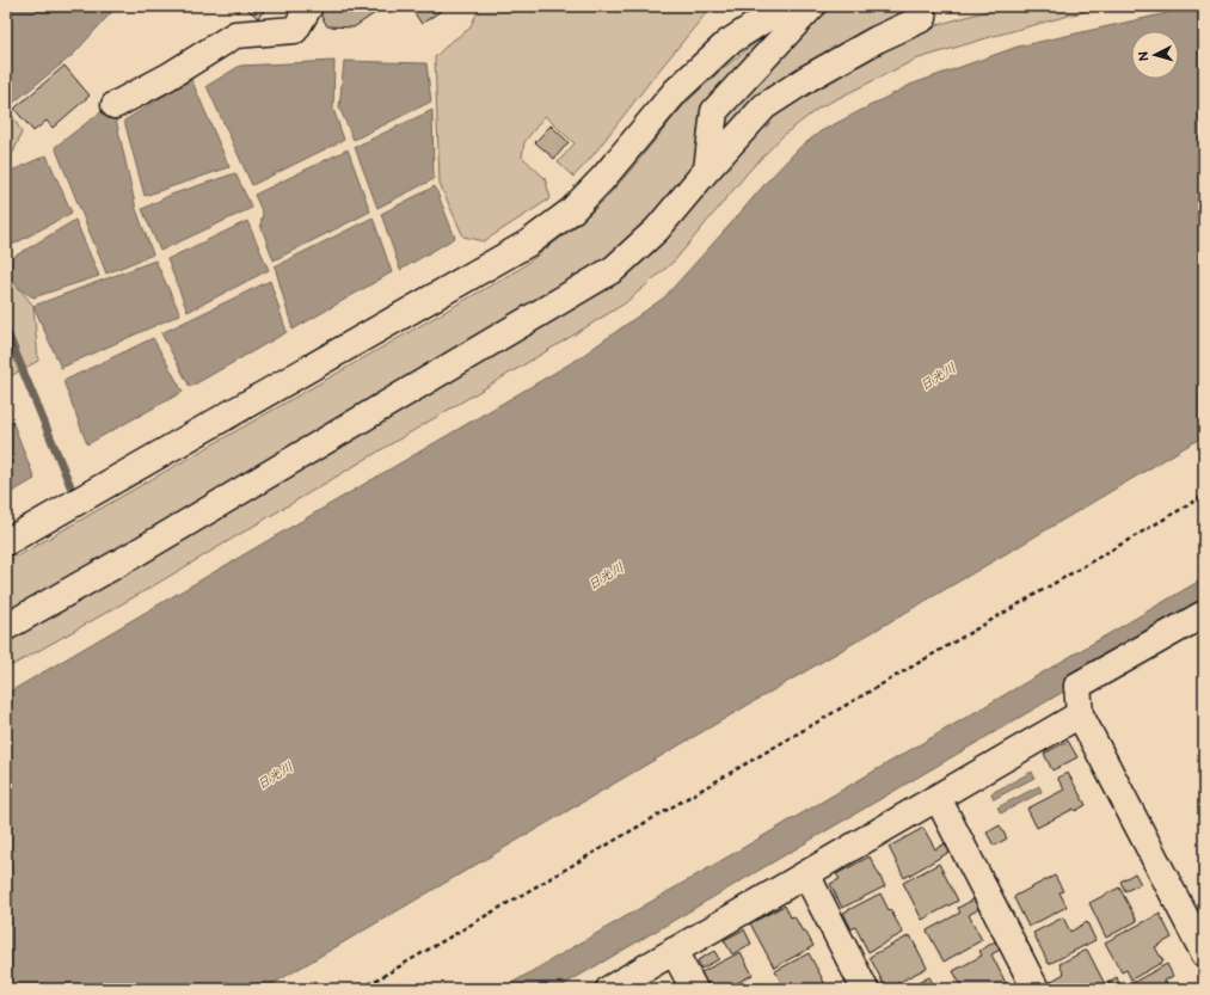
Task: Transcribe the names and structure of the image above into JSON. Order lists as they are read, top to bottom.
{
  "water": ["日光川"],
  "north": "left"
}
